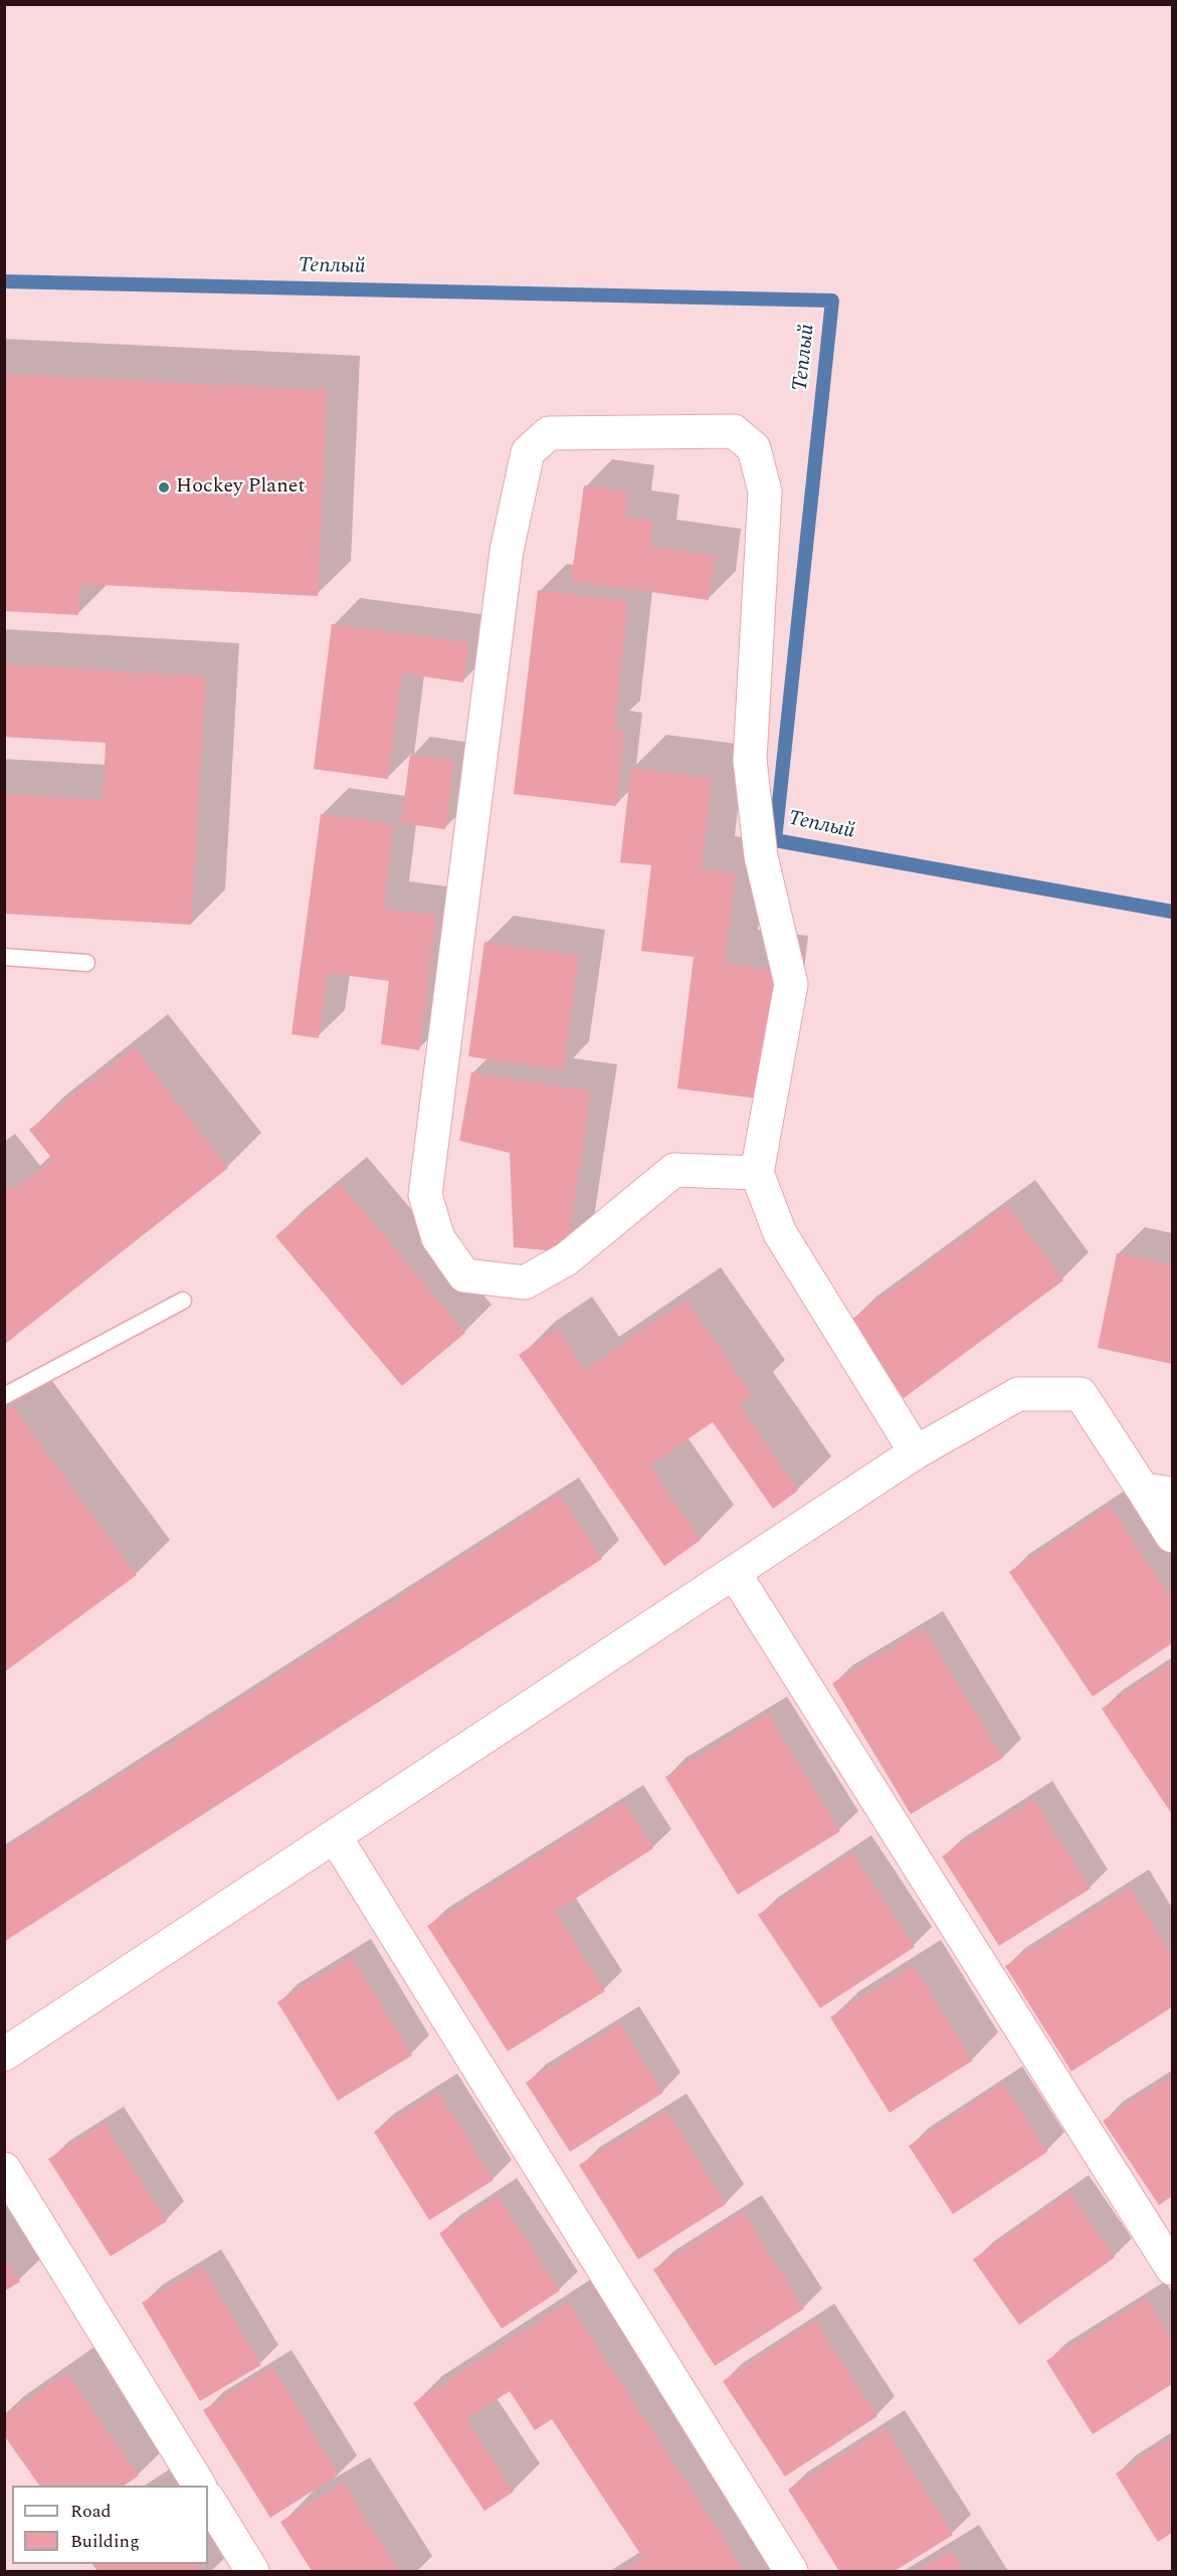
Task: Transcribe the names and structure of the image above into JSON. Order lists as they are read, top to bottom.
{
  "water": ["Теплый"],
  "places": ["Hockey Planet"],
  "legend": ["Road", "Building"]
}
